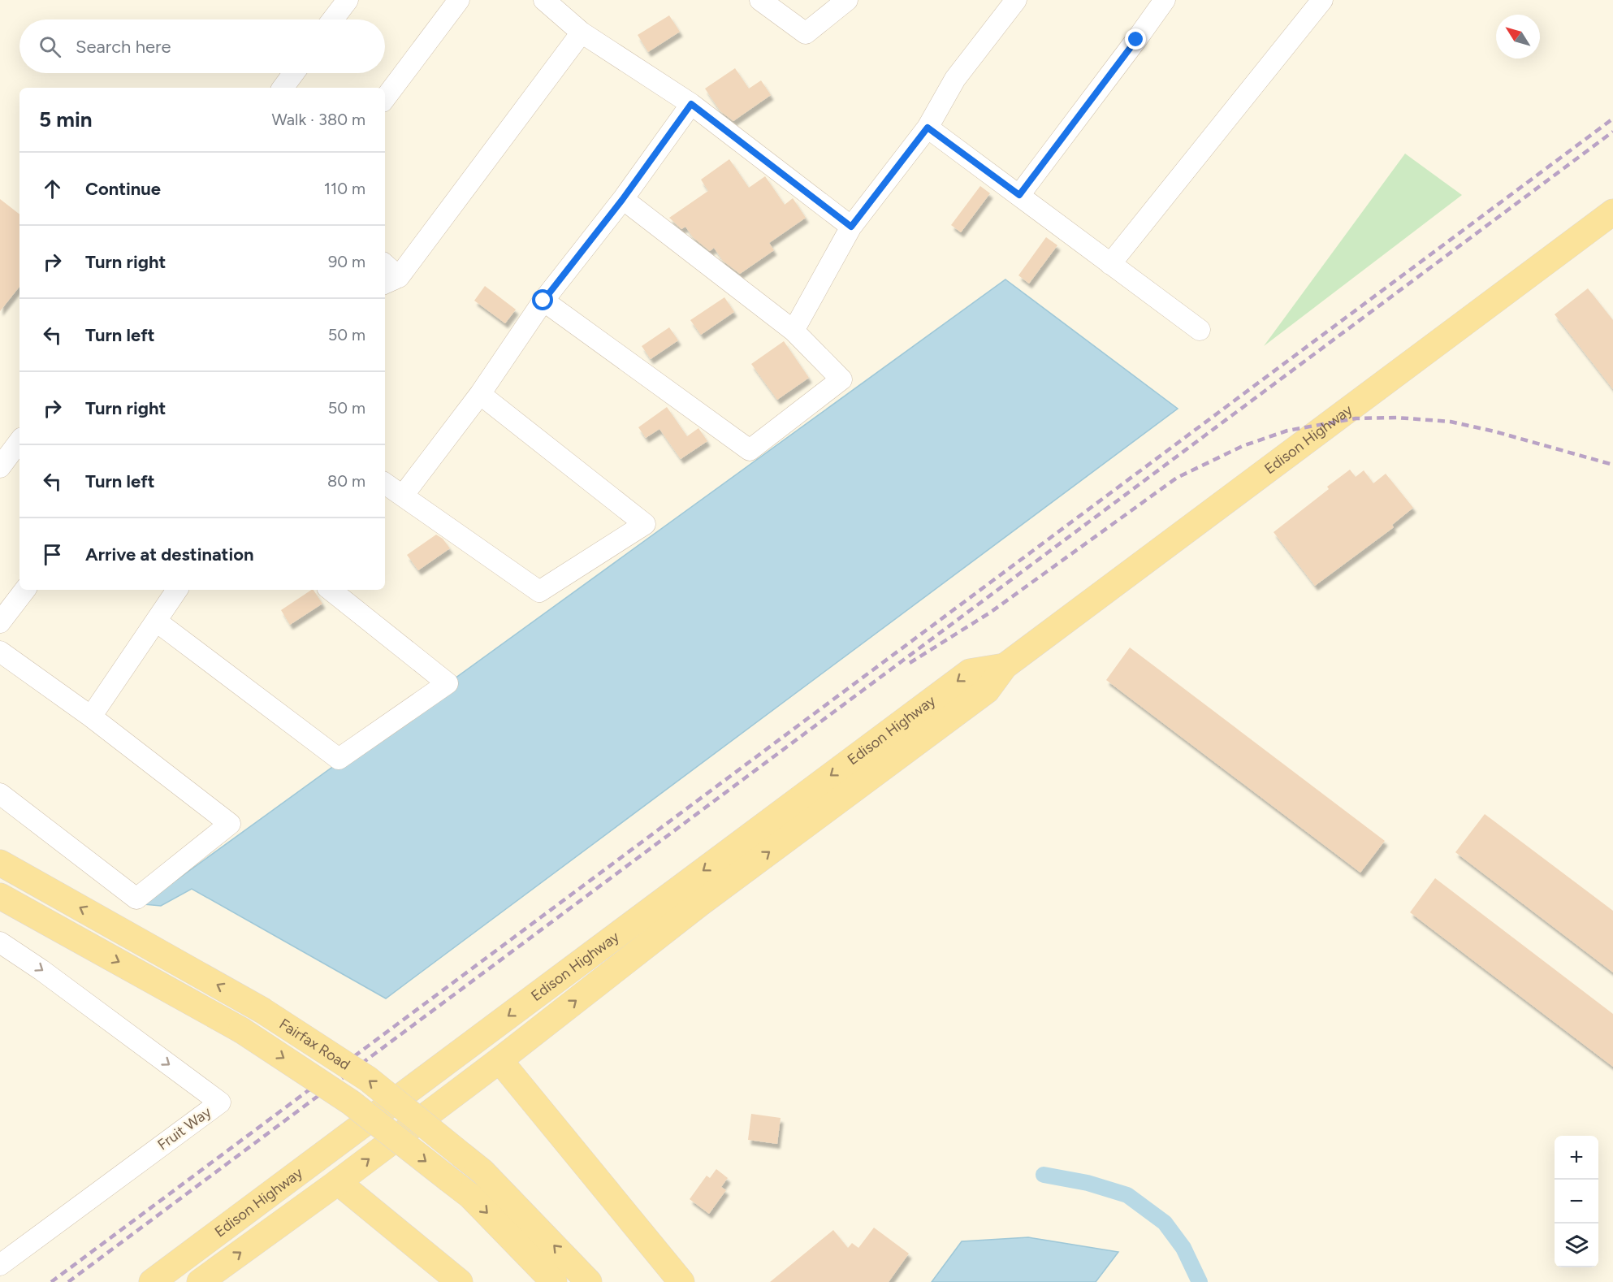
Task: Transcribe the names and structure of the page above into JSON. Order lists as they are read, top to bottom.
{
  "streets": {
    "main road": ["Edison Highway", "Fairfax Road"],
    "street": ["Fruit Way"]
  },
  "north": "top left",
  "page": {
    "search": "Search here",
    "heading": ["5 min", "Walk · 380 m"],
    "list": [
      ["Continue", "110 m"],
      ["Turn right", "90 m"],
      ["Turn left", "50 m"],
      ["Turn right", "50 m"],
      ["Turn left", "80 m"],
      "Arrive at destination"
    ],
    "map_buttons": ["+", "−"]
  }
}
